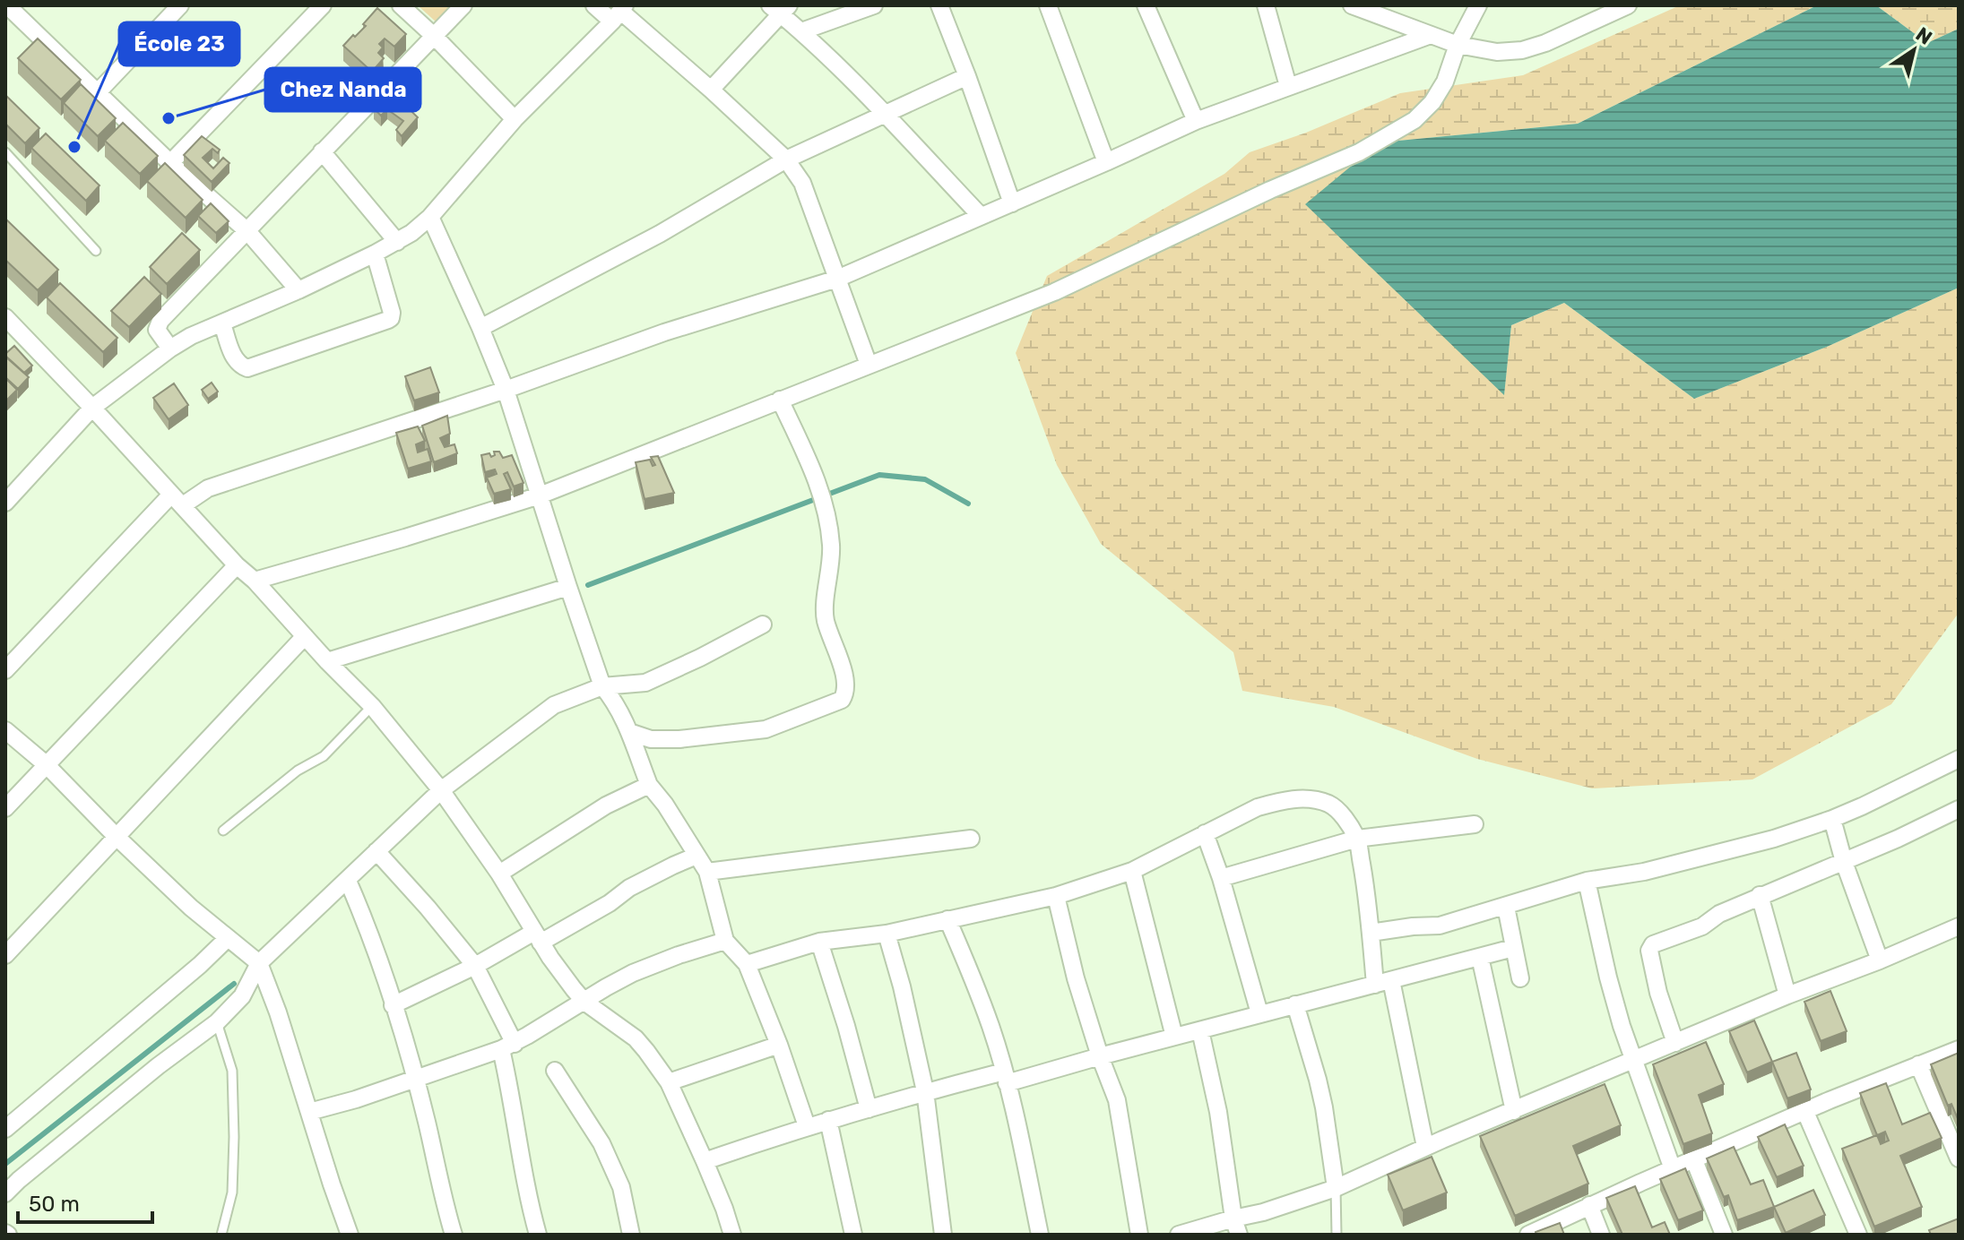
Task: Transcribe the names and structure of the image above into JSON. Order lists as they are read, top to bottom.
{
  "places": ["Chez Nanda", "École 23"],
  "scale_bar": "50 m",
  "north": "top right"
}
